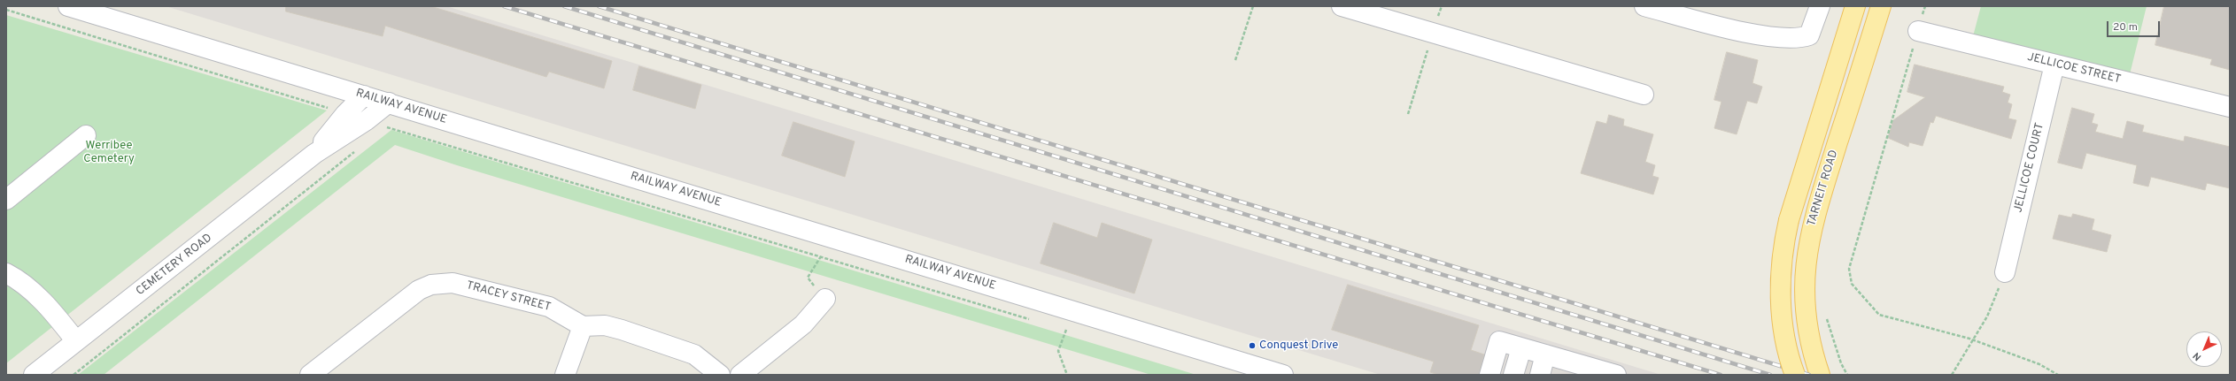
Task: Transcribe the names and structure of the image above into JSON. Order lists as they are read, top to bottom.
{
  "streets": {
    "main road": ["TARNEIT ROAD"],
    "street": [
      "JELLICOE STREET",
      "RAILWAY AVENUE",
      "JELLICOE COURT",
      "CEMETERY ROAD",
      "TRACEY STREET"
    ]
  },
  "crossings": [
    ["JELLICOE STREET", "JELLICOE COURT"],
    ["RAILWAY AVENUE", "CEMETERY ROAD"]
  ],
  "parks": ["Werribee Cemetery"],
  "places": ["Conquest Drive"],
  "scale_bar": "20 m",
  "north": "bottom left"
}
